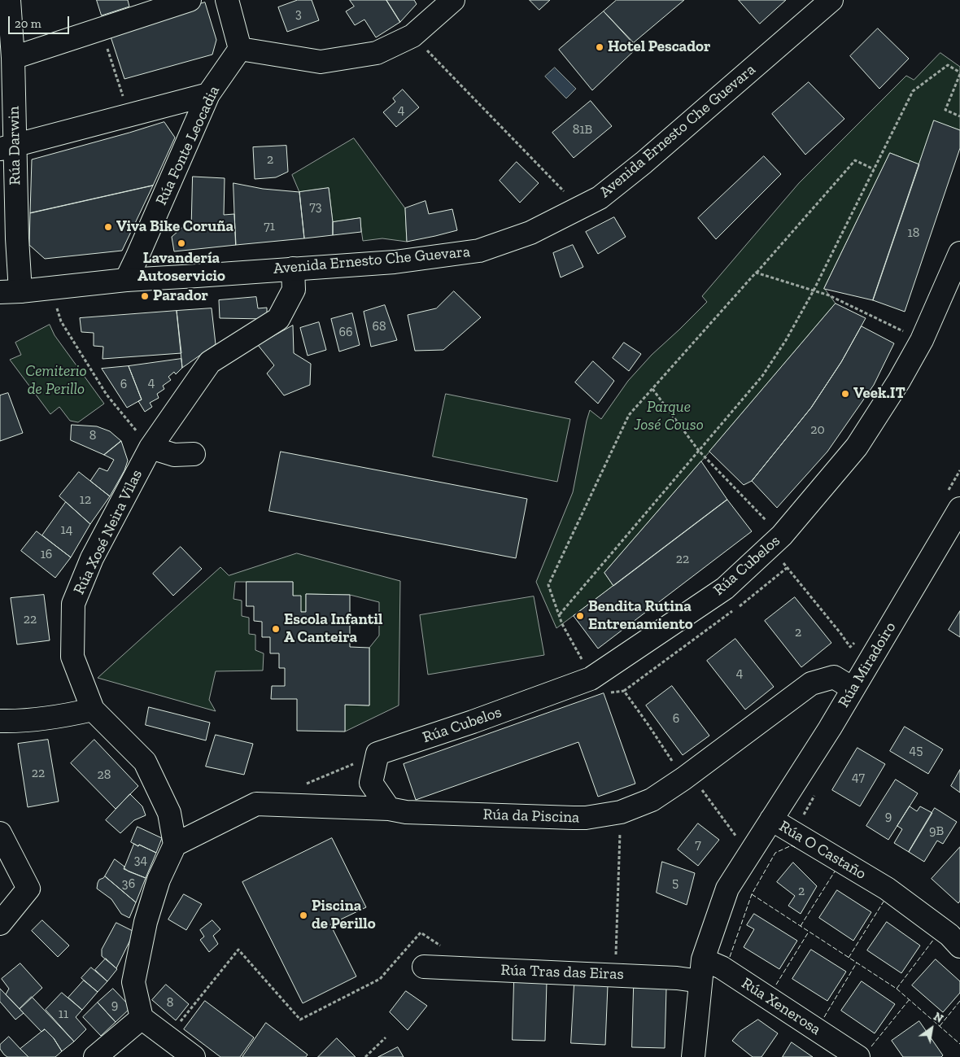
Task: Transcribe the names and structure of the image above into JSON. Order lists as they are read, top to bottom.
{
  "streets": {
    "street": [
      "Avenida Ernesto Che Guevara",
      "Rúa Darwin",
      "Rúa Fonte Leocadia",
      "Rúa Xosé Neira Vilas",
      "Rúa Cubelos",
      "Rúa Miradoiro",
      "Rúa da Piscina",
      "Rúa O Castaño",
      "Rúa Tras das Eiras",
      "Rúa Xenerosa"
    ]
  },
  "crossings": [
    ["Avenida Ernesto Che Guevara", "Rúa Darwin"],
    ["Avenida Ernesto Che Guevara", "Rúa Fonte Leocadia"],
    ["Avenida Ernesto Che Guevara", "Rúa Xosé Neira Vilas"],
    ["Rúa Xosé Neira Vilas", "Rúa da Piscina"],
    ["Rúa Miradoiro", "Rúa da Piscina"],
    ["Rúa Miradoiro", "Rúa O Castaño"],
    ["Rúa O Castaño", "Rúa Tras das Eiras"],
    ["Rúa O Castaño", "Rúa Xenerosa"]
  ],
  "parks": ["Cemiterio de Perillo", "Parque José Couso"],
  "places": [
    "Hotel Pescador",
    "Viva Bike Coruña",
    "Lavandería Autoservicio",
    "Parador",
    "Veek.IT",
    "Bendita Rutina Entrenamiento",
    "Escola Infantil A Canteira",
    "Piscina de Perillo"
  ],
  "house_numbers": [
    "3",
    "4",
    "81B",
    "2",
    "73",
    "71",
    "18",
    "68",
    "66",
    "4",
    "6",
    "20",
    "8",
    "12",
    "14",
    "16",
    "22",
    "22",
    "2",
    "4",
    "6",
    "45",
    "22",
    "28",
    "47",
    "9",
    "9B",
    "7",
    "34",
    "5",
    "36",
    "2",
    "8",
    "9",
    "11"
  ],
  "scale_bar": "20 m",
  "north": "top right"
}
